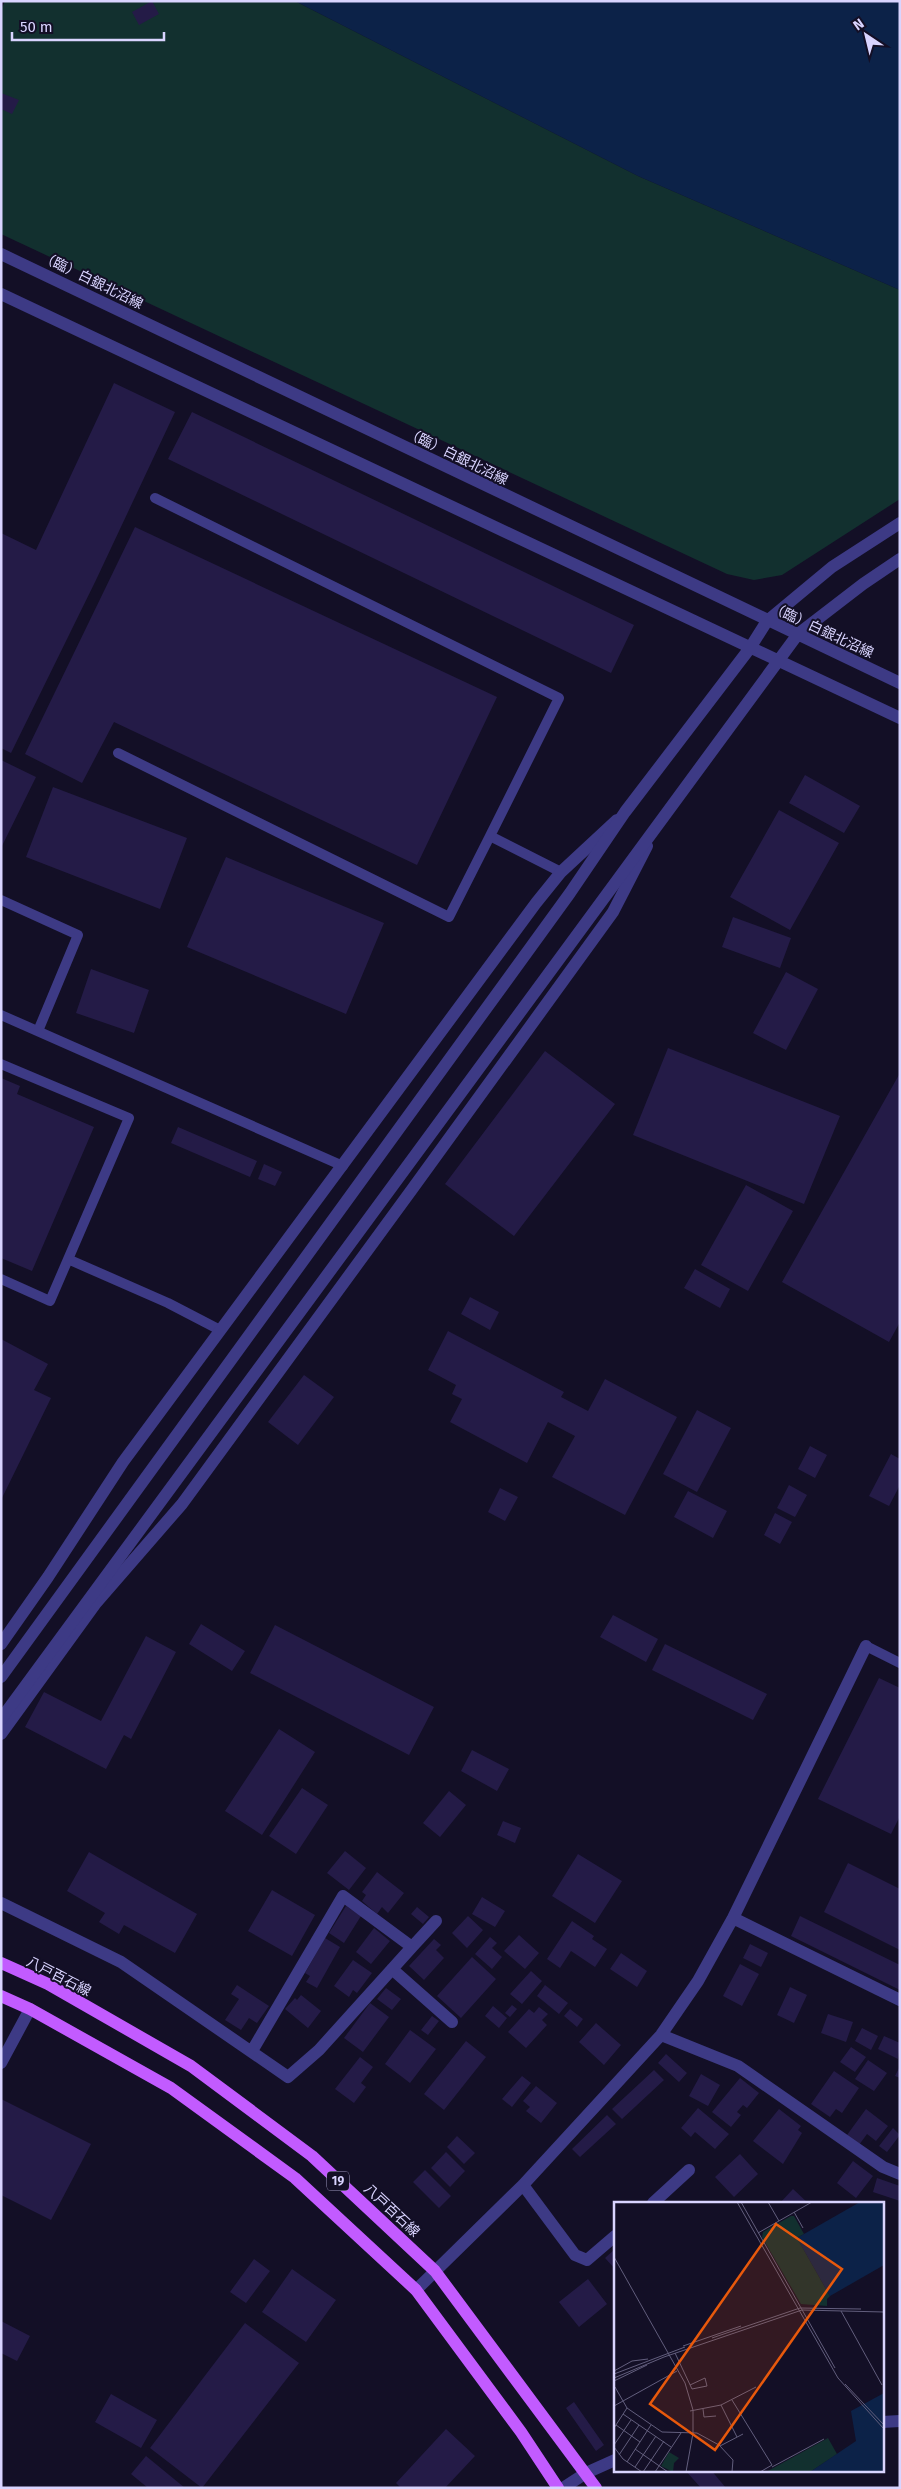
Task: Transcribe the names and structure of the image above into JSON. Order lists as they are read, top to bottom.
{
  "streets": {
    "main road": ["八戸百石線", "19"],
    "street": ["（臨）白銀北沼線"]
  },
  "scale_bar": "50 m",
  "north": "top left"
}
